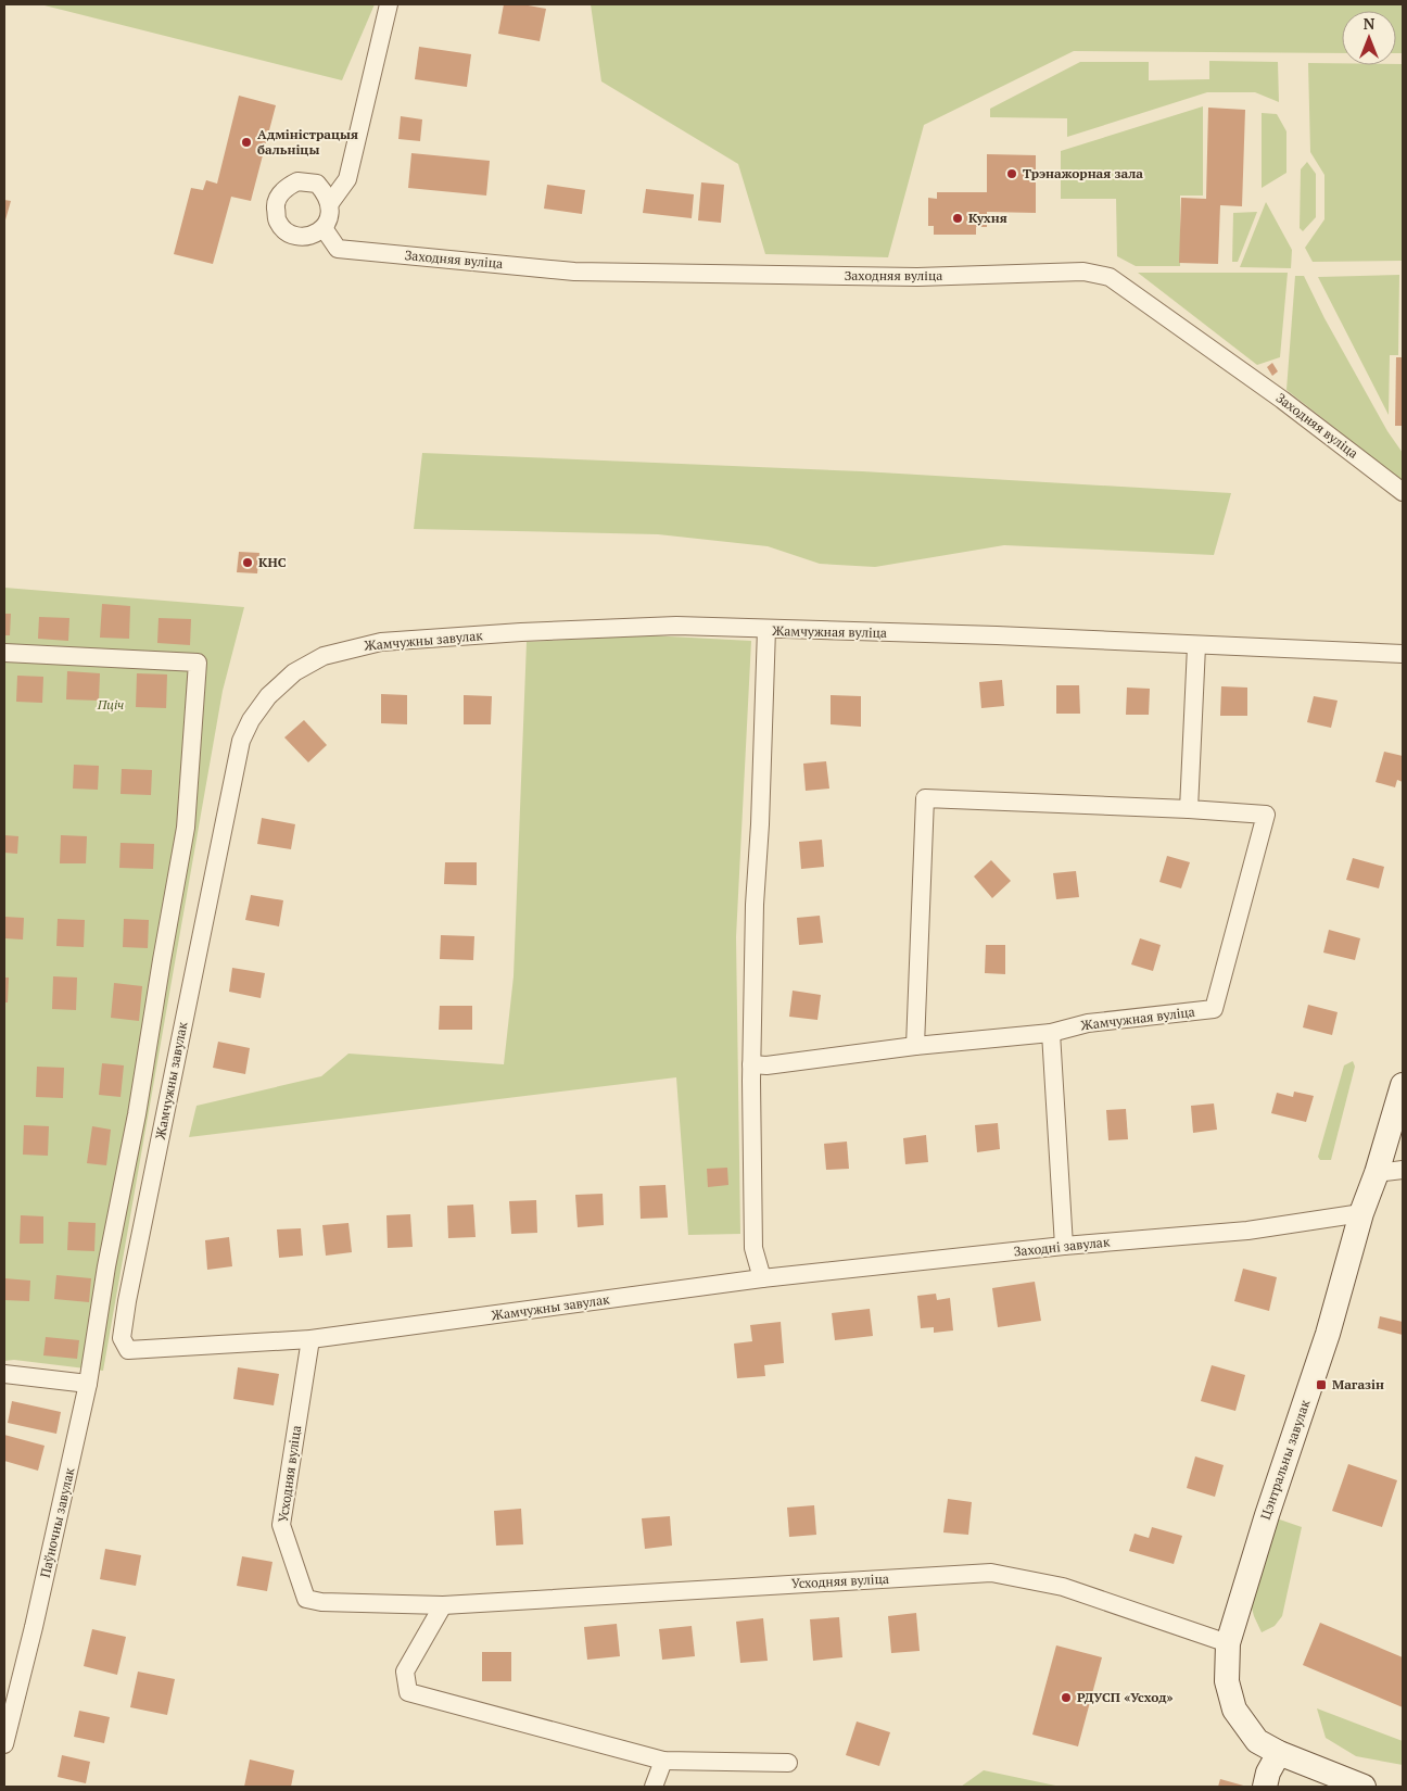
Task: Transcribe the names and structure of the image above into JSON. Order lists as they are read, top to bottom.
{
  "streets": {
    "street": [
      "Заходняя вуліца",
      "Жамчужная вуліца",
      "Жамчужны завулак",
      "Заходні завулак",
      "Цэнтральны завулак",
      "Усходняя вуліца",
      "Паўночны завулак"
    ]
  },
  "crossings": [
    ["Жамчужная вуліца", "Жамчужны завулак"],
    ["Жамчужная вуліца", "Заходні завулак"],
    ["Жамчужны завулак", "Заходні завулак"],
    ["Жамчужны завулак", "Усходняя вуліца"],
    ["Заходні завулак", "Цэнтральны завулак"],
    ["Цэнтральны завулак", "Усходняя вуліца"]
  ],
  "parks": ["Пціч"],
  "places": {
    "other": [
      "Адміністрацыя бальніцы",
      "Трэнажорная зала",
      "Кухня",
      "КНС",
      "РДУСП «Усход»"
    ],
    "transit": ["Магазін"]
  },
  "north": "top"
}
